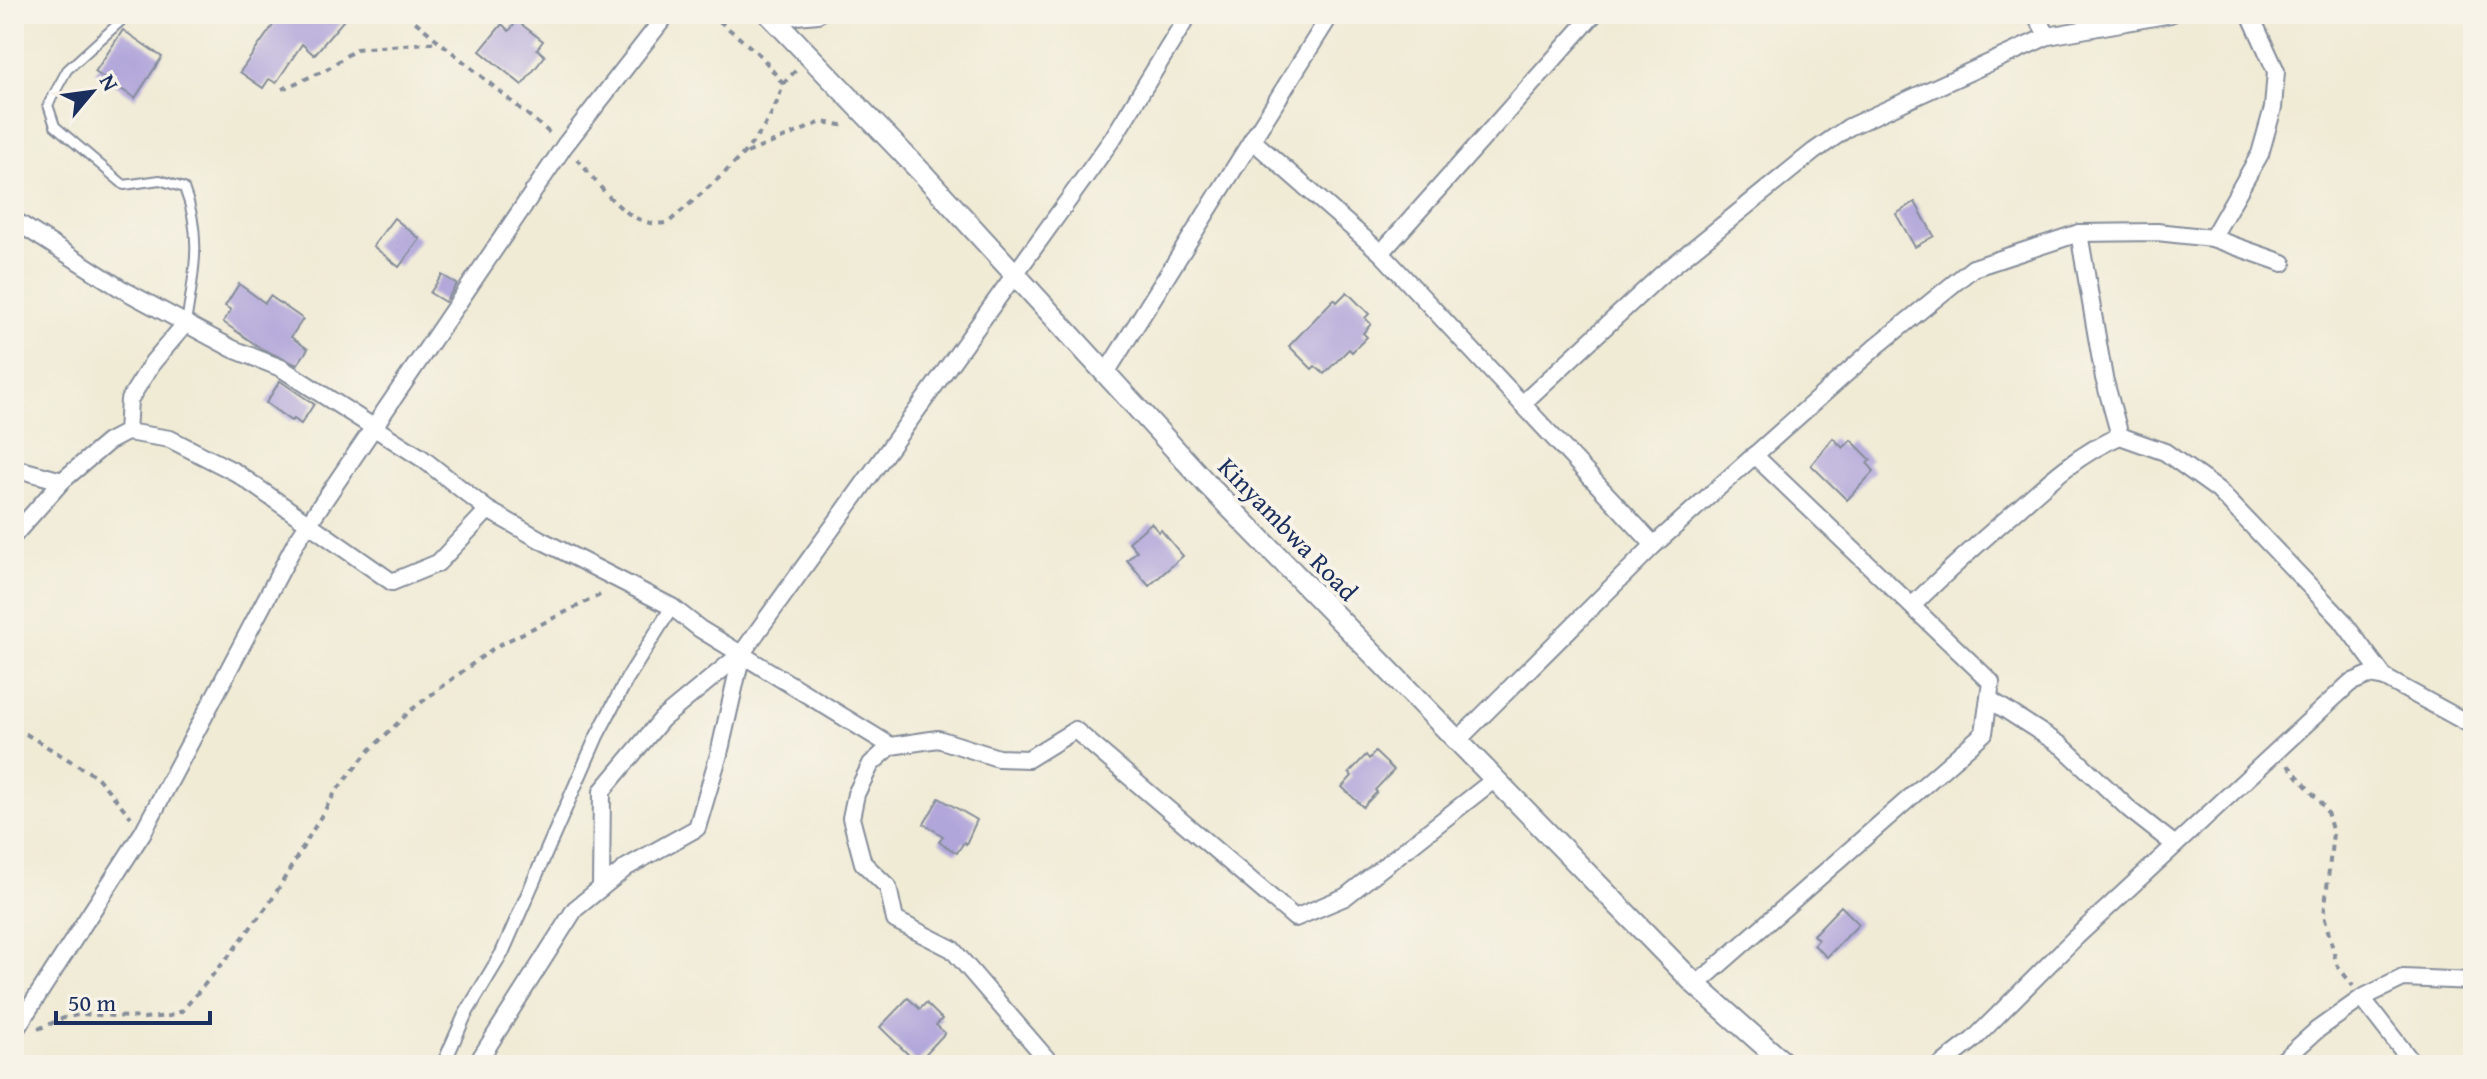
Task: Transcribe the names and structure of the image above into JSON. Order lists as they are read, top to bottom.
{
  "streets": {
    "street": ["Kinyambwa Road"]
  },
  "scale_bar": "50 m",
  "north": "top right"
}
